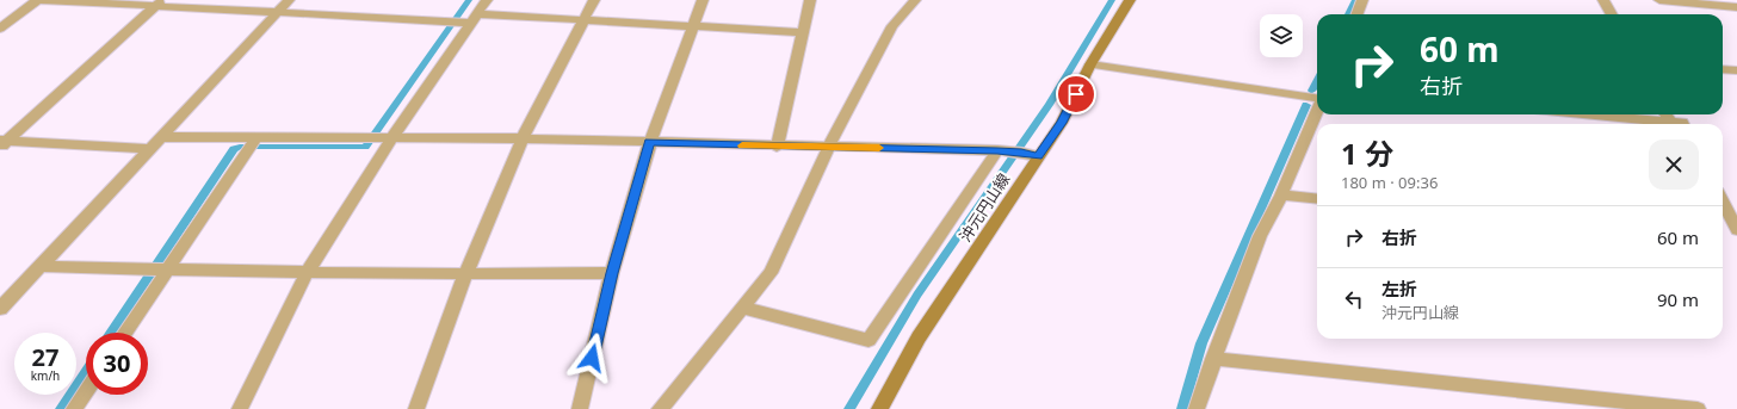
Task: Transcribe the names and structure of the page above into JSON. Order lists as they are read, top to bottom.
{
  "streets": {
    "main road": ["沖元円山線"]
  },
  "page": {
    "turn": ["60 m", "右折"],
    "heading": ["1 分", "180 m · 09:36"],
    "list": [
      {
        "name": "右折",
        "value": "60 m"
      },
      {
        "name": "左折",
        "note": "沖元円山線",
        "value": "90 m"
      }
    ],
    "speed": "27 km/h",
    "limit": "30"
  }
}
